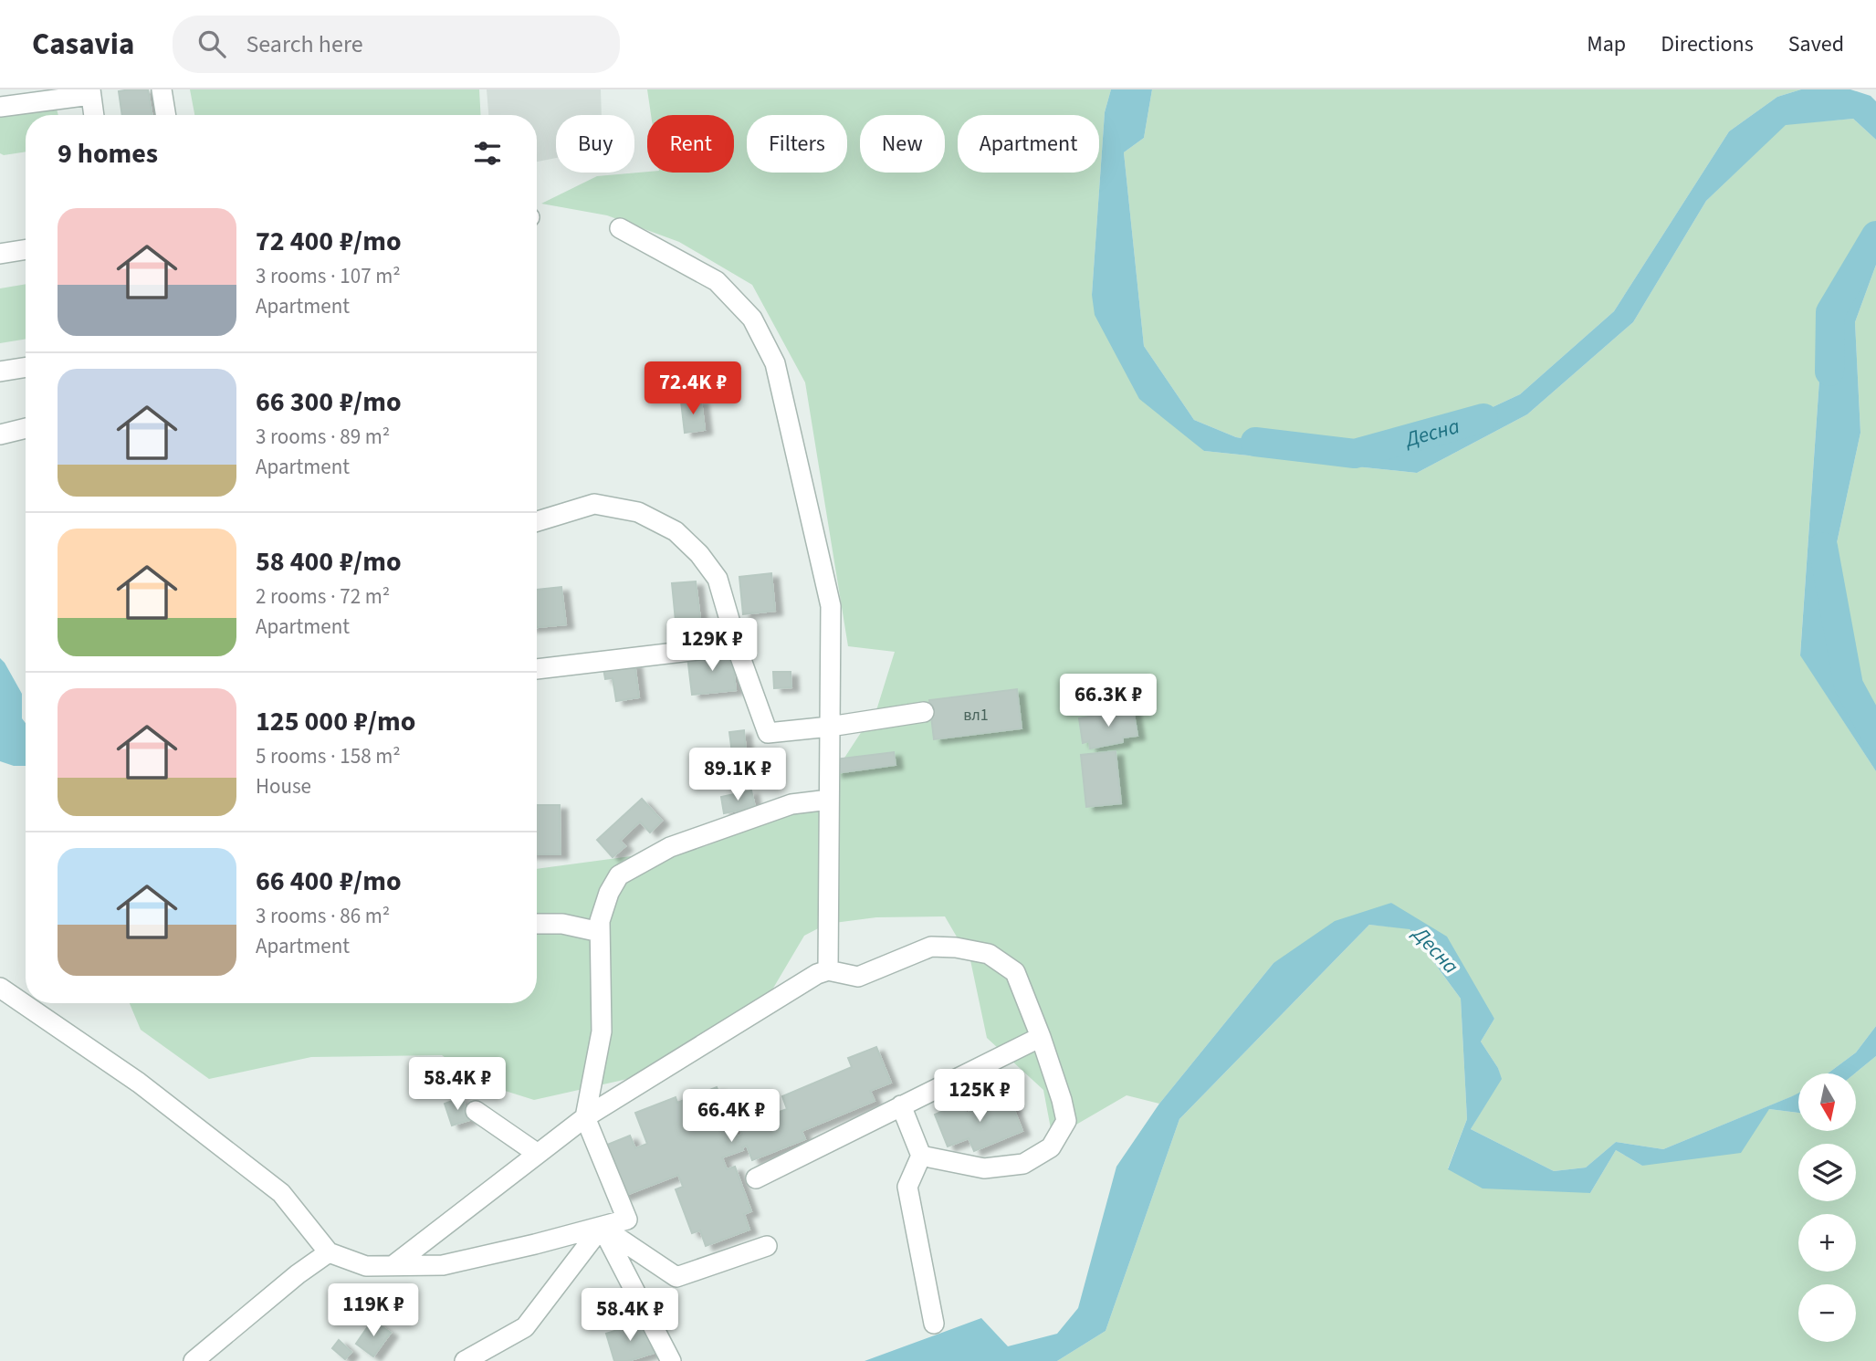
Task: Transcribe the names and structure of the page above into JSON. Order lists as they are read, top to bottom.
{
  "water": ["Десна"],
  "house_numbers": ["вл1"],
  "north": "bottom",
  "page": {
    "header": "Casavia",
    "search": "Search here",
    "nav": ["Map", "Directions", "Saved"],
    "chip": [
      "Buy",
      "Rent",
      "Filters",
      "New",
      "Apartment"
    ],
    "heading": "9 homes",
    "list": [
      {
        "name": "72 400 ₽/mo",
        "note": "3 rooms · 107 m² · Apartment"
      },
      {
        "name": "66 300 ₽/mo",
        "note": "3 rooms · 89 m² · Apartment"
      },
      {
        "name": "58 400 ₽/mo",
        "note": "2 rooms · 72 m² · Apartment"
      },
      {
        "name": "125 000 ₽/mo",
        "note": "5 rooms · 158 m² · House"
      },
      {
        "name": "66 400 ₽/mo",
        "note": "3 rooms · 86 m² · Apartment"
      }
    ],
    "price": [
      "72.4K ₽",
      "129K ₽",
      "66.3K ₽",
      "89.1K ₽",
      "58.4K ₽",
      "125K ₽",
      "66.4K ₽",
      "119K ₽",
      "58.4K ₽"
    ],
    "map_buttons": ["+", "−"]
  }
}
